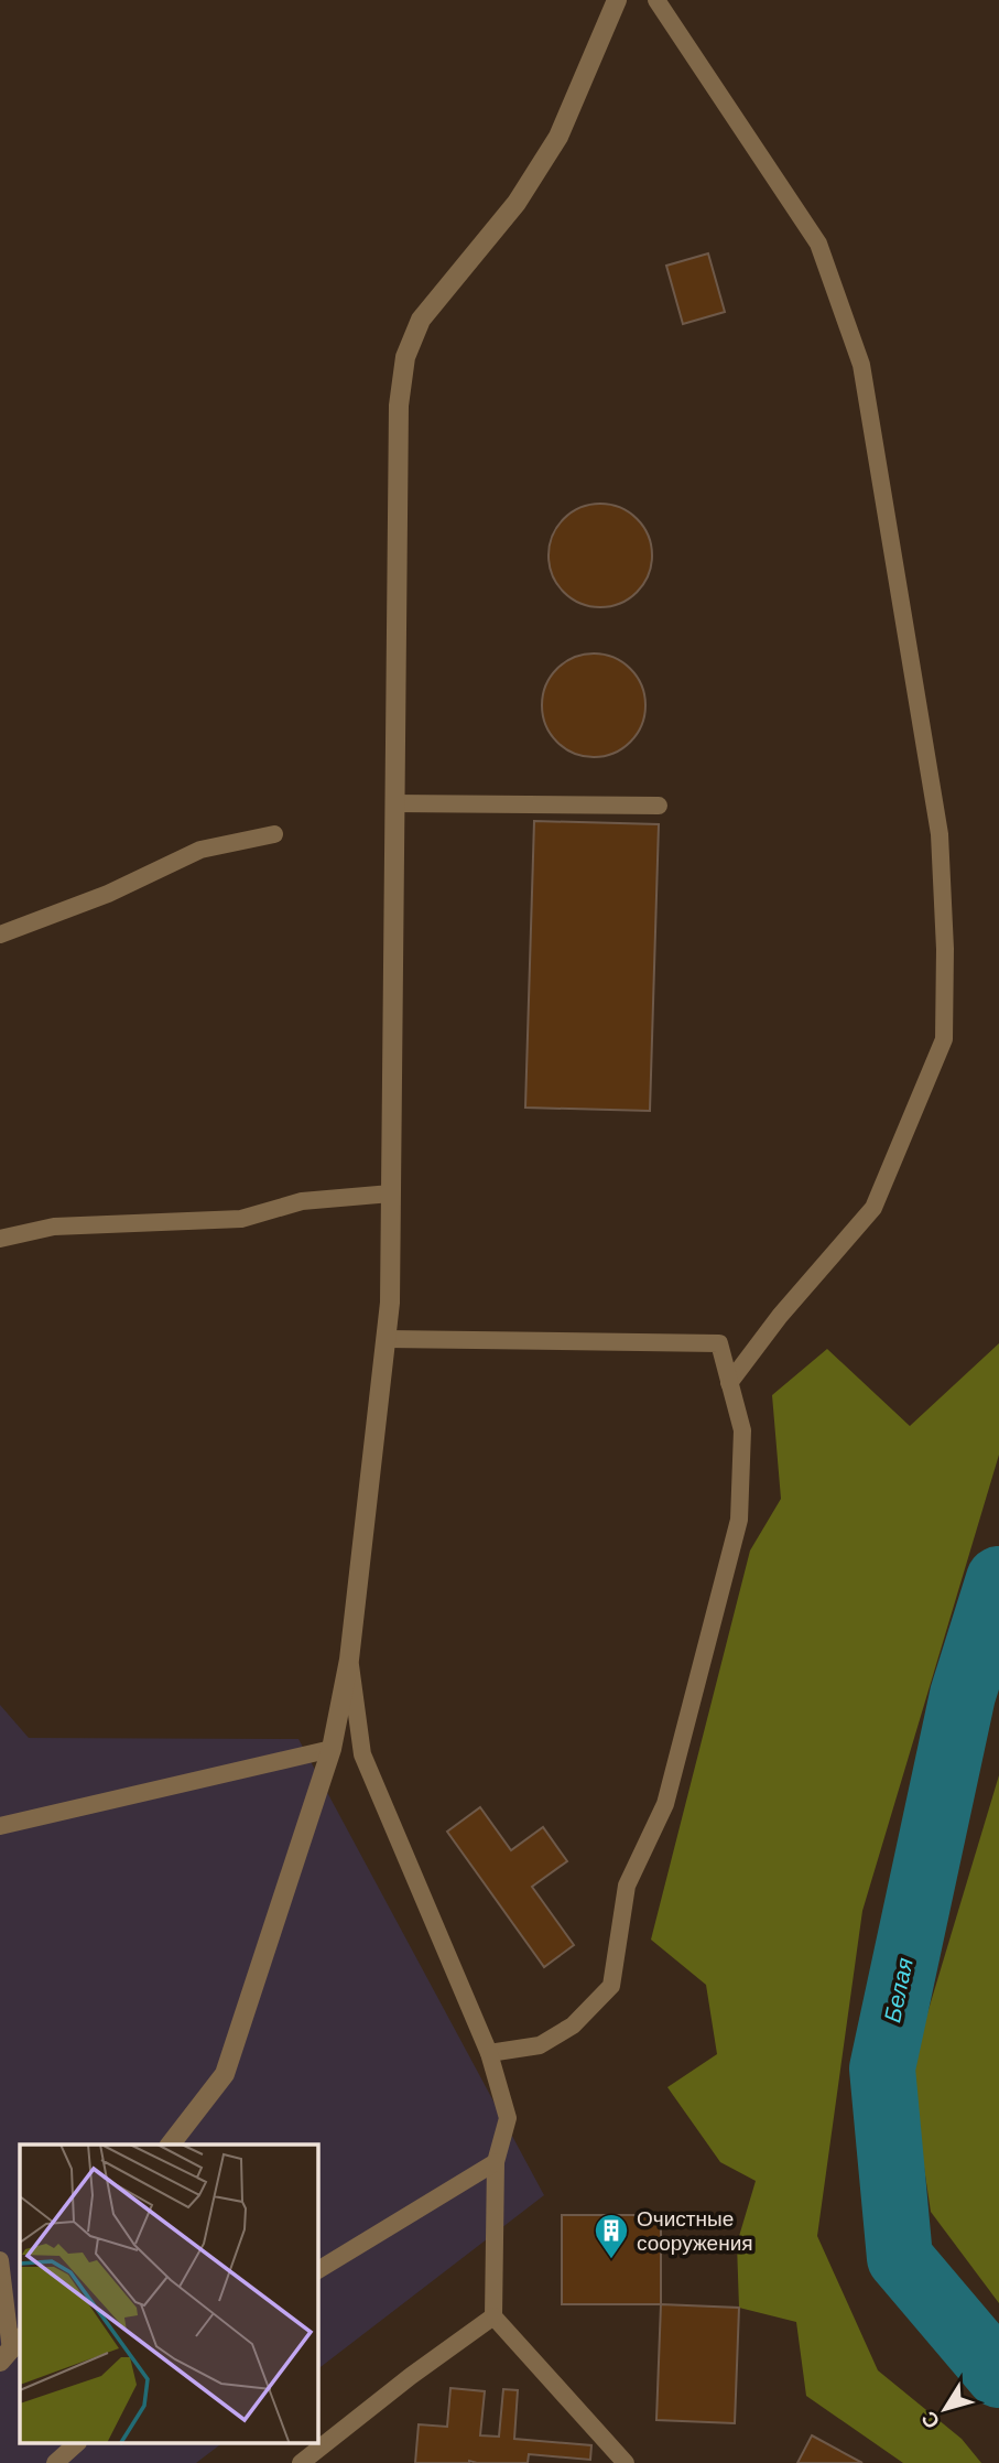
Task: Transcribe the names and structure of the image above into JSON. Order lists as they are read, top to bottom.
{
  "water": ["Белая"],
  "places": {
    "building": ["Очистные сооружения"]
  },
  "north": "bottom left"
}
